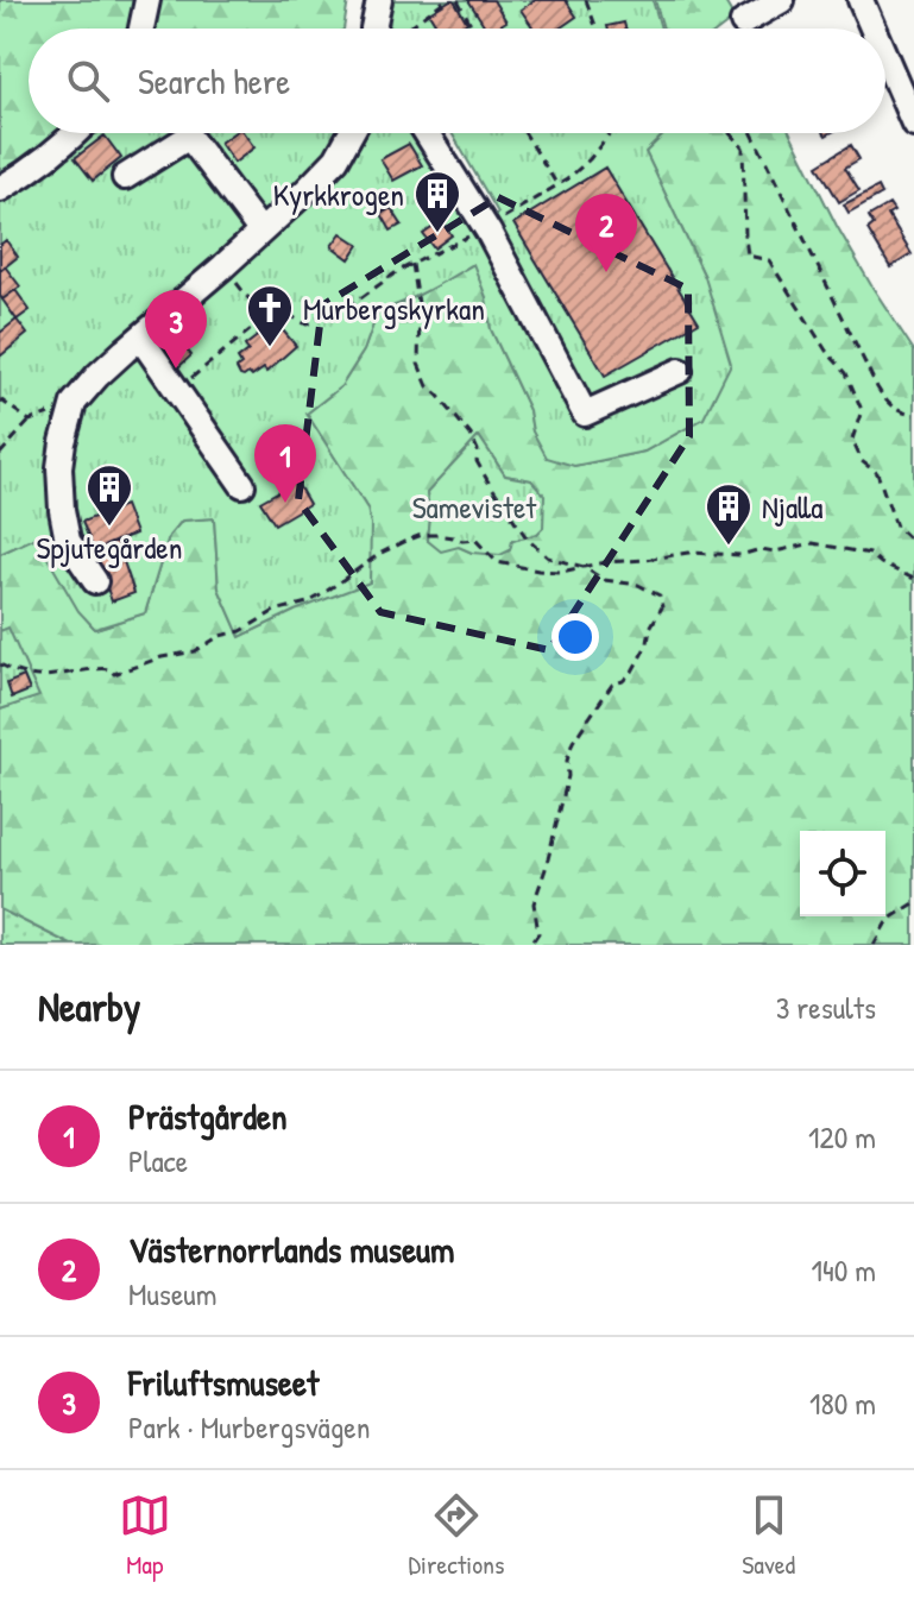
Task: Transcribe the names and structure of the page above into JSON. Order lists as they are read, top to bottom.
{
  "parks": ["Samevistet"],
  "places": {
    "building": ["Kyrkkrogen", "Spjutegården", "Njalla"],
    "church": ["Murbergskyrkan"]
  },
  "page": {
    "search": "Search here",
    "pins": ["2", "3", "1"],
    "heading": ["Nearby", "3 results"],
    "list": [
      {
        "mark": "1",
        "name": "Prästgården",
        "note": "Place",
        "value": "120 m"
      },
      {
        "mark": "2",
        "name": "Västernorrlands museum",
        "note": "Museum",
        "value": "140 m"
      },
      {
        "mark": "3",
        "name": "Friluftsmuseet",
        "note": "Park · Murbergsvägen",
        "value": "180 m"
      }
    ],
    "nav": ["Map", "Directions", "Saved"]
  }
}
